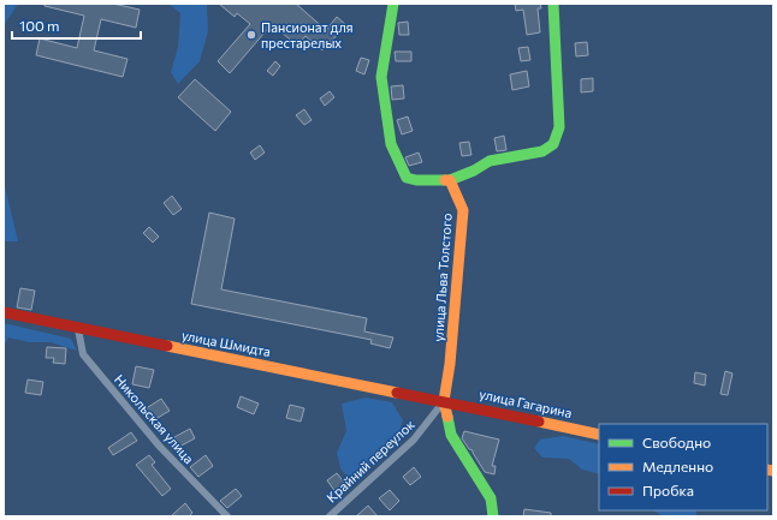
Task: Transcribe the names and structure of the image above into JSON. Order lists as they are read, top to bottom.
{
  "streets": {
    "street": [
      "улица Льва Толстого",
      "улица Шмидта",
      "улица Гагарина",
      "Никольская улица",
      "Крайний переулок"
    ]
  },
  "crossings": [
    ["улица Льва Толстого", "улица Шмидта"],
    ["улица Льва Толстого", "улица Гагарина"],
    ["улица Льва Толстого", "Крайний переулок"],
    ["улица Шмидта", "улица Гагарина"],
    ["улица Шмидта", "Никольская улица"],
    ["улица Шмидта", "Крайний переулок"],
    ["улица Гагарина", "Крайний переулок"]
  ],
  "places": ["Пансионат для престарелых"],
  "legend": ["Свободно", "Медленно", "Пробка"],
  "scale_bar": "100 m"
}
